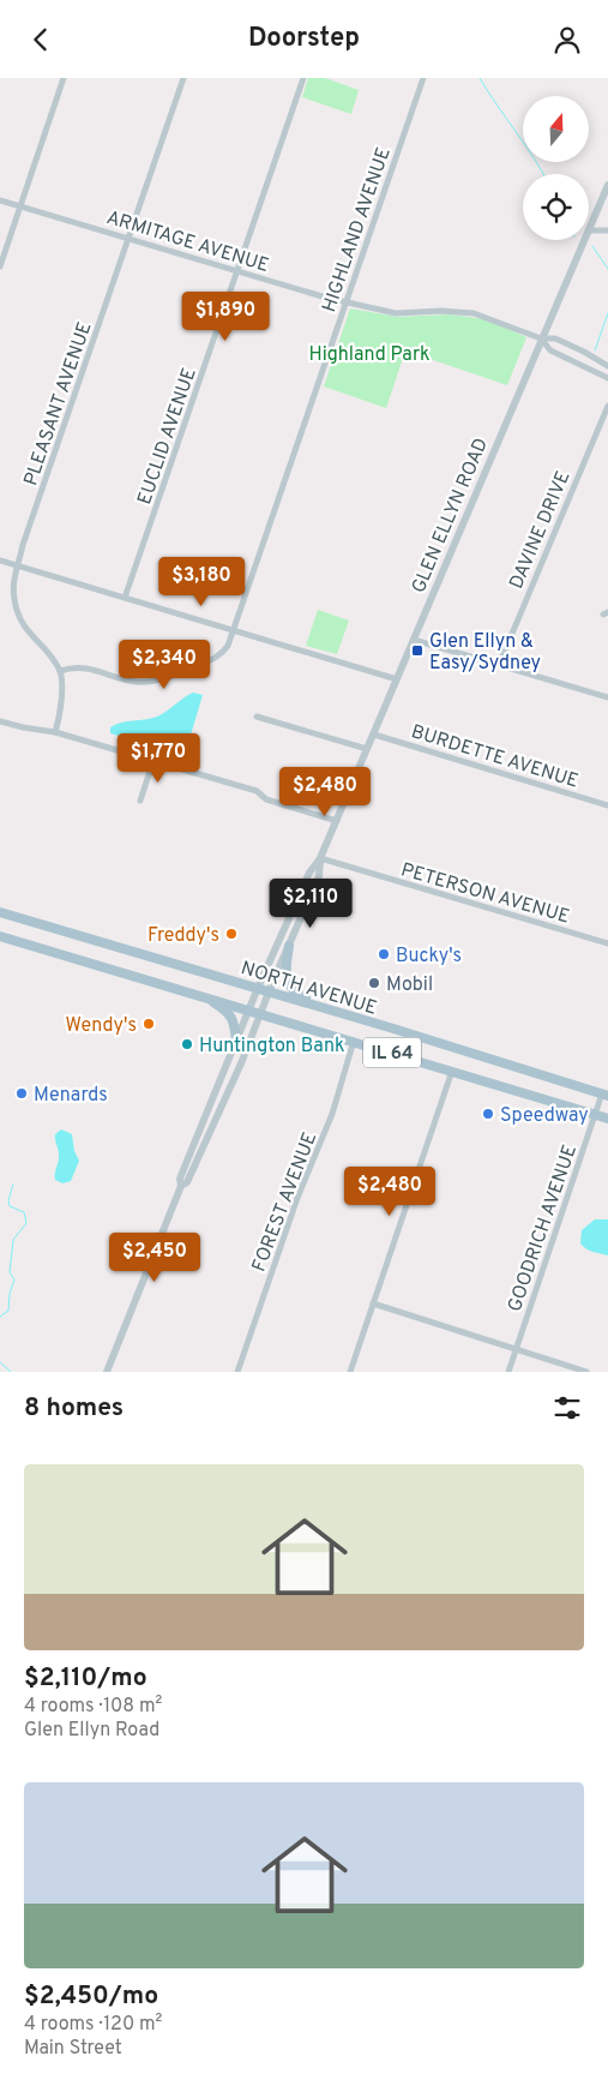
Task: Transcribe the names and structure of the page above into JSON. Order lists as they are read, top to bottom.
{
  "streets": {
    "main road": ["NORTH AVENUE", "IL 64"],
    "street": [
      "HIGHLAND AVENUE",
      "ARMITAGE AVENUE",
      "PLEASANT AVENUE",
      "EUCLID AVENUE",
      "GLEN ELLYN ROAD",
      "DAVINE DRIVE",
      "BURDETTE AVENUE",
      "PETERSON AVENUE",
      "FOREST AVENUE",
      "GOODRICH AVENUE"
    ]
  },
  "crossings": [
    ["HIGHLAND AVENUE", "ARMITAGE AVENUE"],
    ["HIGHLAND AVENUE", "PLEASANT AVENUE"],
    ["ARMITAGE AVENUE", "PLEASANT AVENUE"],
    ["ARMITAGE AVENUE", "EUCLID AVENUE"],
    ["ARMITAGE AVENUE", "GLEN ELLYN ROAD"],
    ["GLEN ELLYN ROAD", "BURDETTE AVENUE"],
    ["GLEN ELLYN ROAD", "PETERSON AVENUE"],
    ["GLEN ELLYN ROAD", "NORTH AVENUE"],
    ["NORTH AVENUE", "FOREST AVENUE"],
    ["NORTH AVENUE", "GOODRICH AVENUE"]
  ],
  "parks": ["Highland Park"],
  "places": {
    "transit": ["Glen Ellyn & Easy/Sydney"],
    "other": [
      "Freddy's",
      "Bucky's",
      "Mobil",
      "Wendy's",
      "Huntington Bank",
      "Menards",
      "Speedway"
    ]
  },
  "north": "top",
  "page": {
    "header": "Doorstep",
    "price": [
      "$1,890",
      "$3,180",
      "$2,340",
      "$1,770",
      "$2,480",
      "$2,110",
      "$2,480",
      "$2,450"
    ],
    "heading": "8 homes",
    "list": [
      {
        "name": "$2,110/mo",
        "note": "4 rooms · 108 m² · Glen Ellyn Road"
      },
      {
        "name": "$2,450/mo",
        "note": "4 rooms · 120 m² · Main Street"
      }
    ]
  }
}
